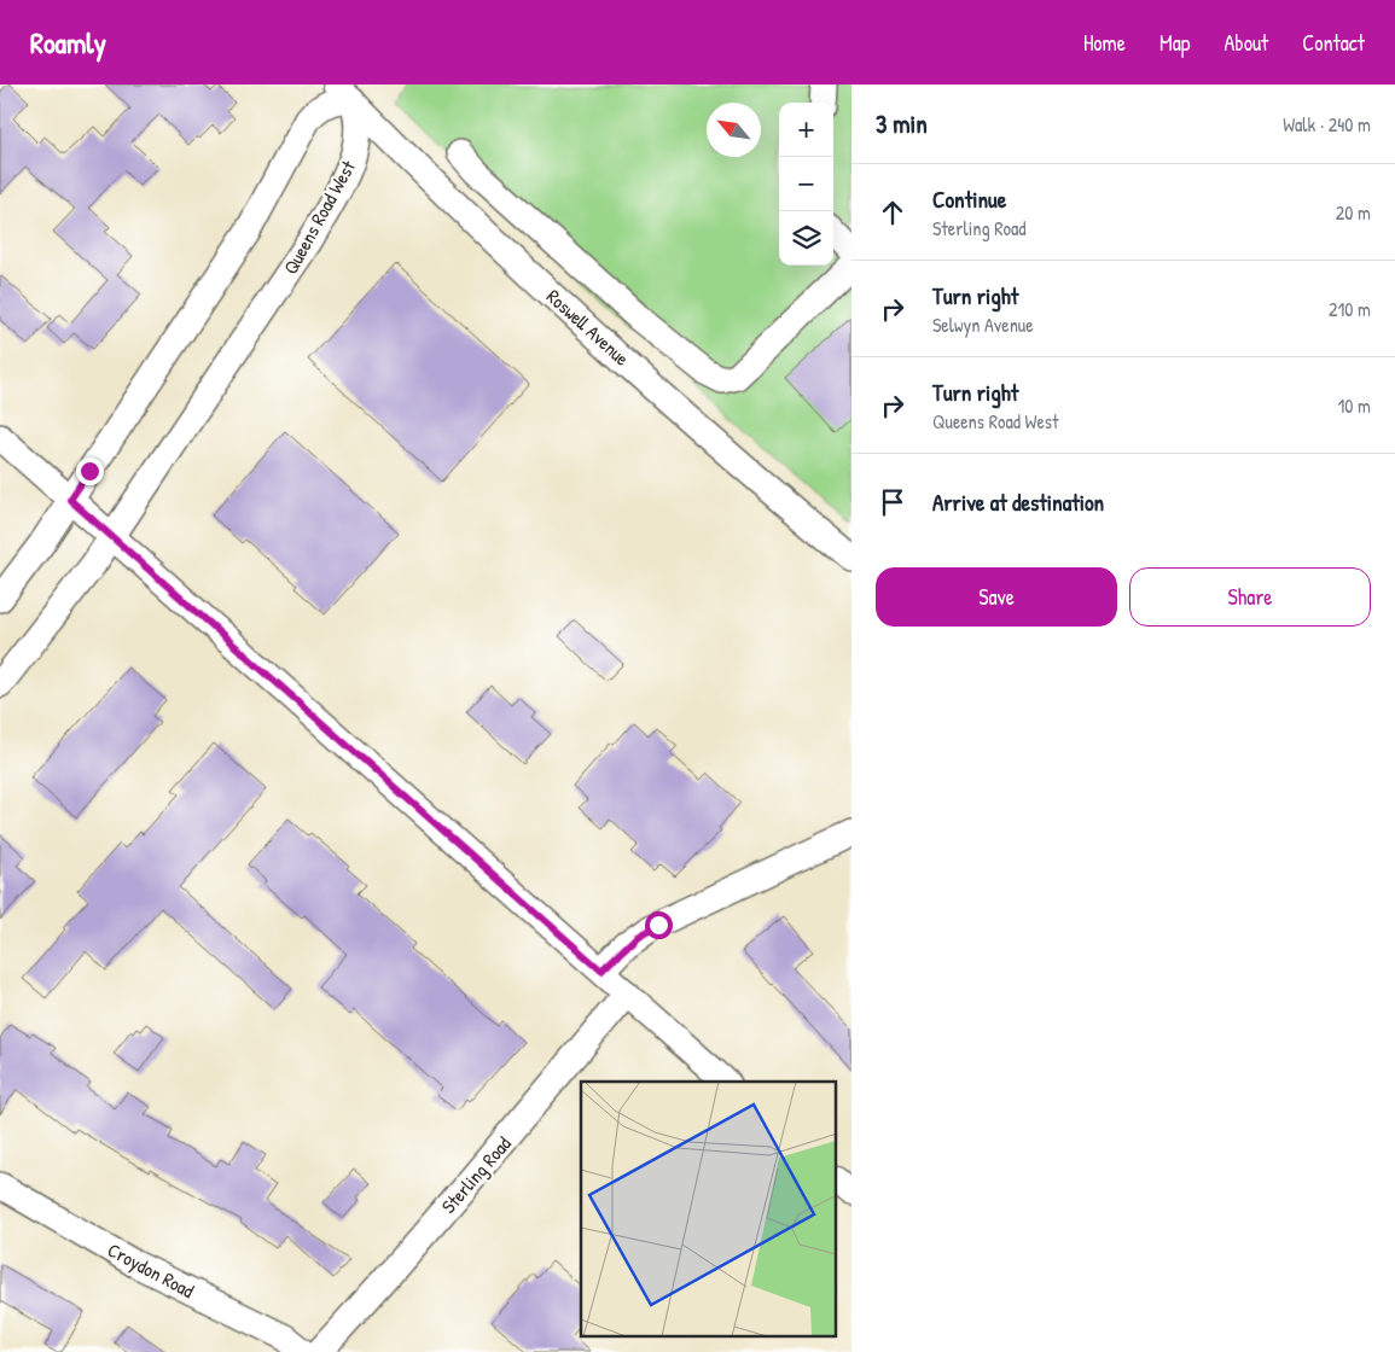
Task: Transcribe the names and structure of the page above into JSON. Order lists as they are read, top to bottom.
{
  "streets": {
    "street": [
      "Queens Road West",
      "Roswell Avenue",
      "Sterling Road",
      "Croydon Road"
    ]
  },
  "crossings": [
    ["Queens Road West", "Roswell Avenue"]
  ],
  "north": "top left",
  "page": {
    "header": "Roamly",
    "nav": [
      "Home",
      "Map",
      "About",
      "Contact"
    ],
    "heading": ["3 min", "Walk · 240 m"],
    "map_buttons": ["+", "−"],
    "list": [
      ["Continue", "Sterling Road", "20 m"],
      ["Turn right", "Selwyn Avenue", "210 m"],
      ["Turn right", "Queens Road West", "10 m"],
      "Arrive at destination"
    ],
    "buttons": ["Save", "Share"]
  }
}
